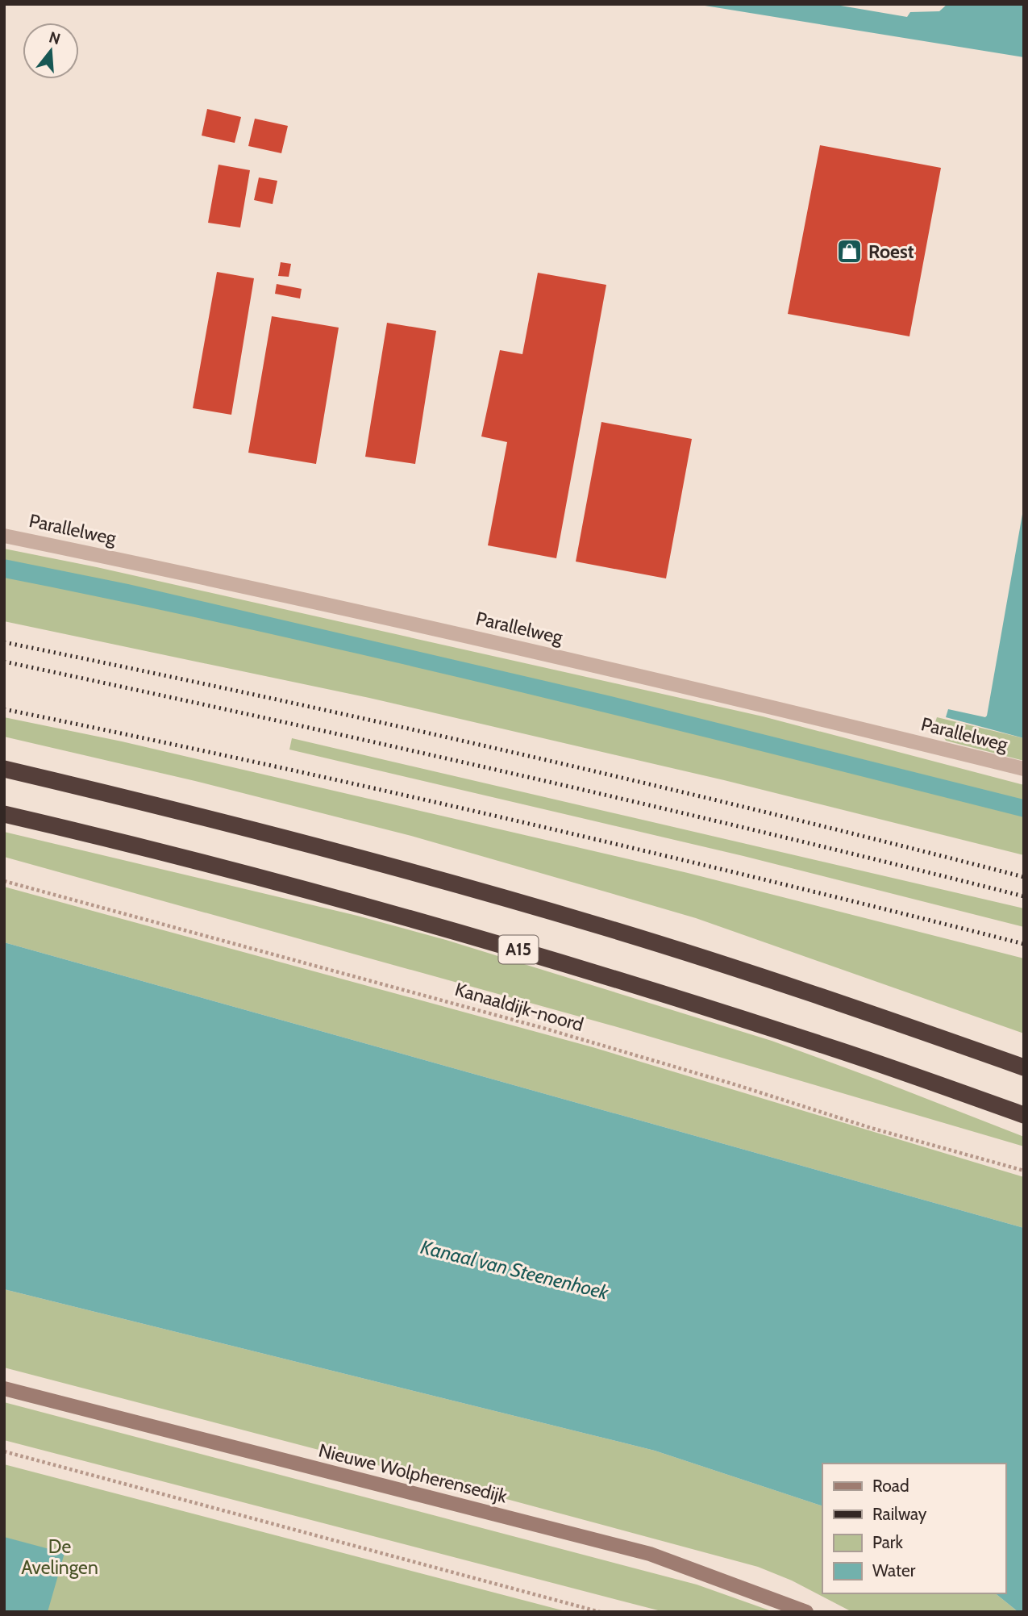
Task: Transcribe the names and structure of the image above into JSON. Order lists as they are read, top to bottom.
{
  "streets": {
    "highway": ["A15"],
    "street": ["Parallelweg", "Nieuwe Wolpherensedijk"],
    "path": ["Kanaaldijk-noord"]
  },
  "water": ["Kanaal van Steenenhoek"],
  "parks": ["De Avelingen"],
  "places": {
    "shop": ["Roest"]
  },
  "legend": [
    "Road",
    "Railway",
    "Park",
    "Water"
  ],
  "north": "top"
}
